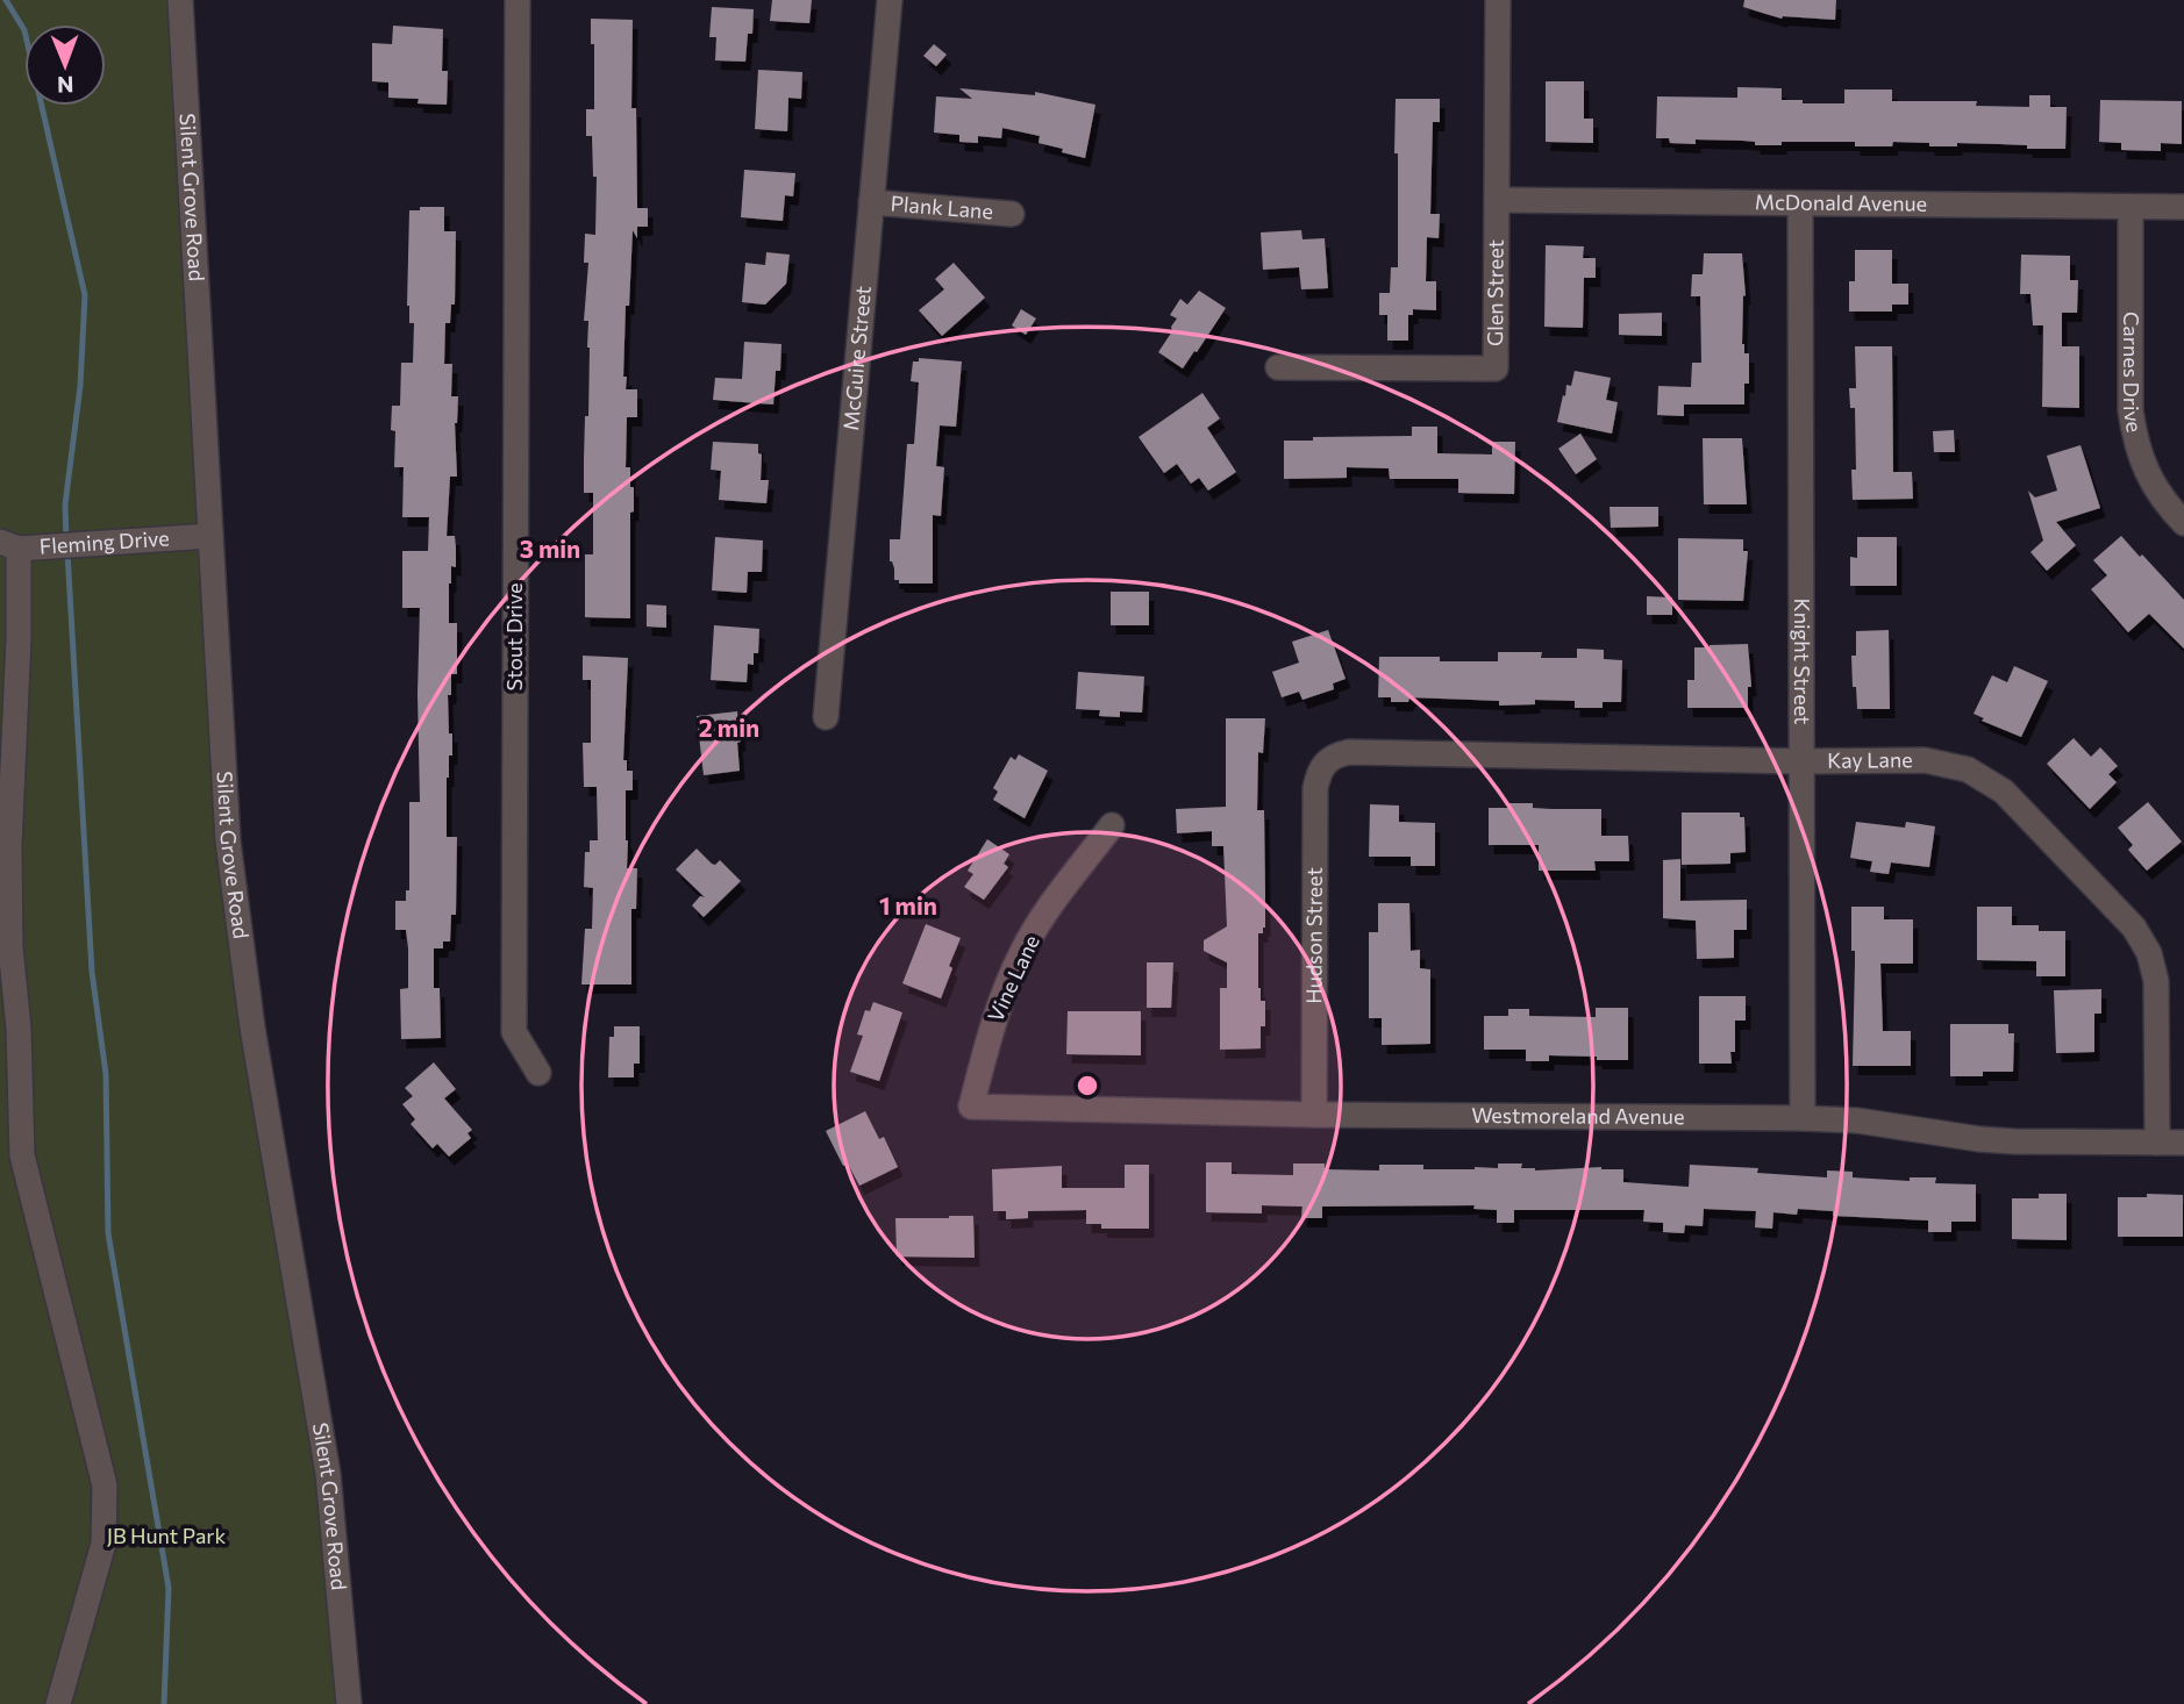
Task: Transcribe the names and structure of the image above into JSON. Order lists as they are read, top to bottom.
{
  "streets": {
    "street": [
      "Silent Grove Road",
      "McDonald Avenue",
      "Plank Lane",
      "Glen Street",
      "McGuire Street",
      "Carnes Drive",
      "Fleming Drive",
      "Stout Drive",
      "Knight Street",
      "Kay Lane",
      "Hudson Street",
      "Vine Lane",
      "Westmoreland Avenue"
    ]
  },
  "crossings": [
    ["Silent Grove Road", "Fleming Drive"],
    ["McDonald Avenue", "Glen Street"],
    ["McDonald Avenue", "Carnes Drive"],
    ["McDonald Avenue", "Knight Street"],
    ["Plank Lane", "McGuire Street"],
    ["Knight Street", "Kay Lane"],
    ["Knight Street", "Westmoreland Avenue"],
    ["Kay Lane", "Hudson Street"],
    ["Kay Lane", "Westmoreland Avenue"],
    ["Hudson Street", "Westmoreland Avenue"],
    ["Vine Lane", "Westmoreland Avenue"]
  ],
  "parks": ["JB Hunt Park"],
  "north": "bottom",
  "rings": ["3 min", "2 min", "1 min"]
}
